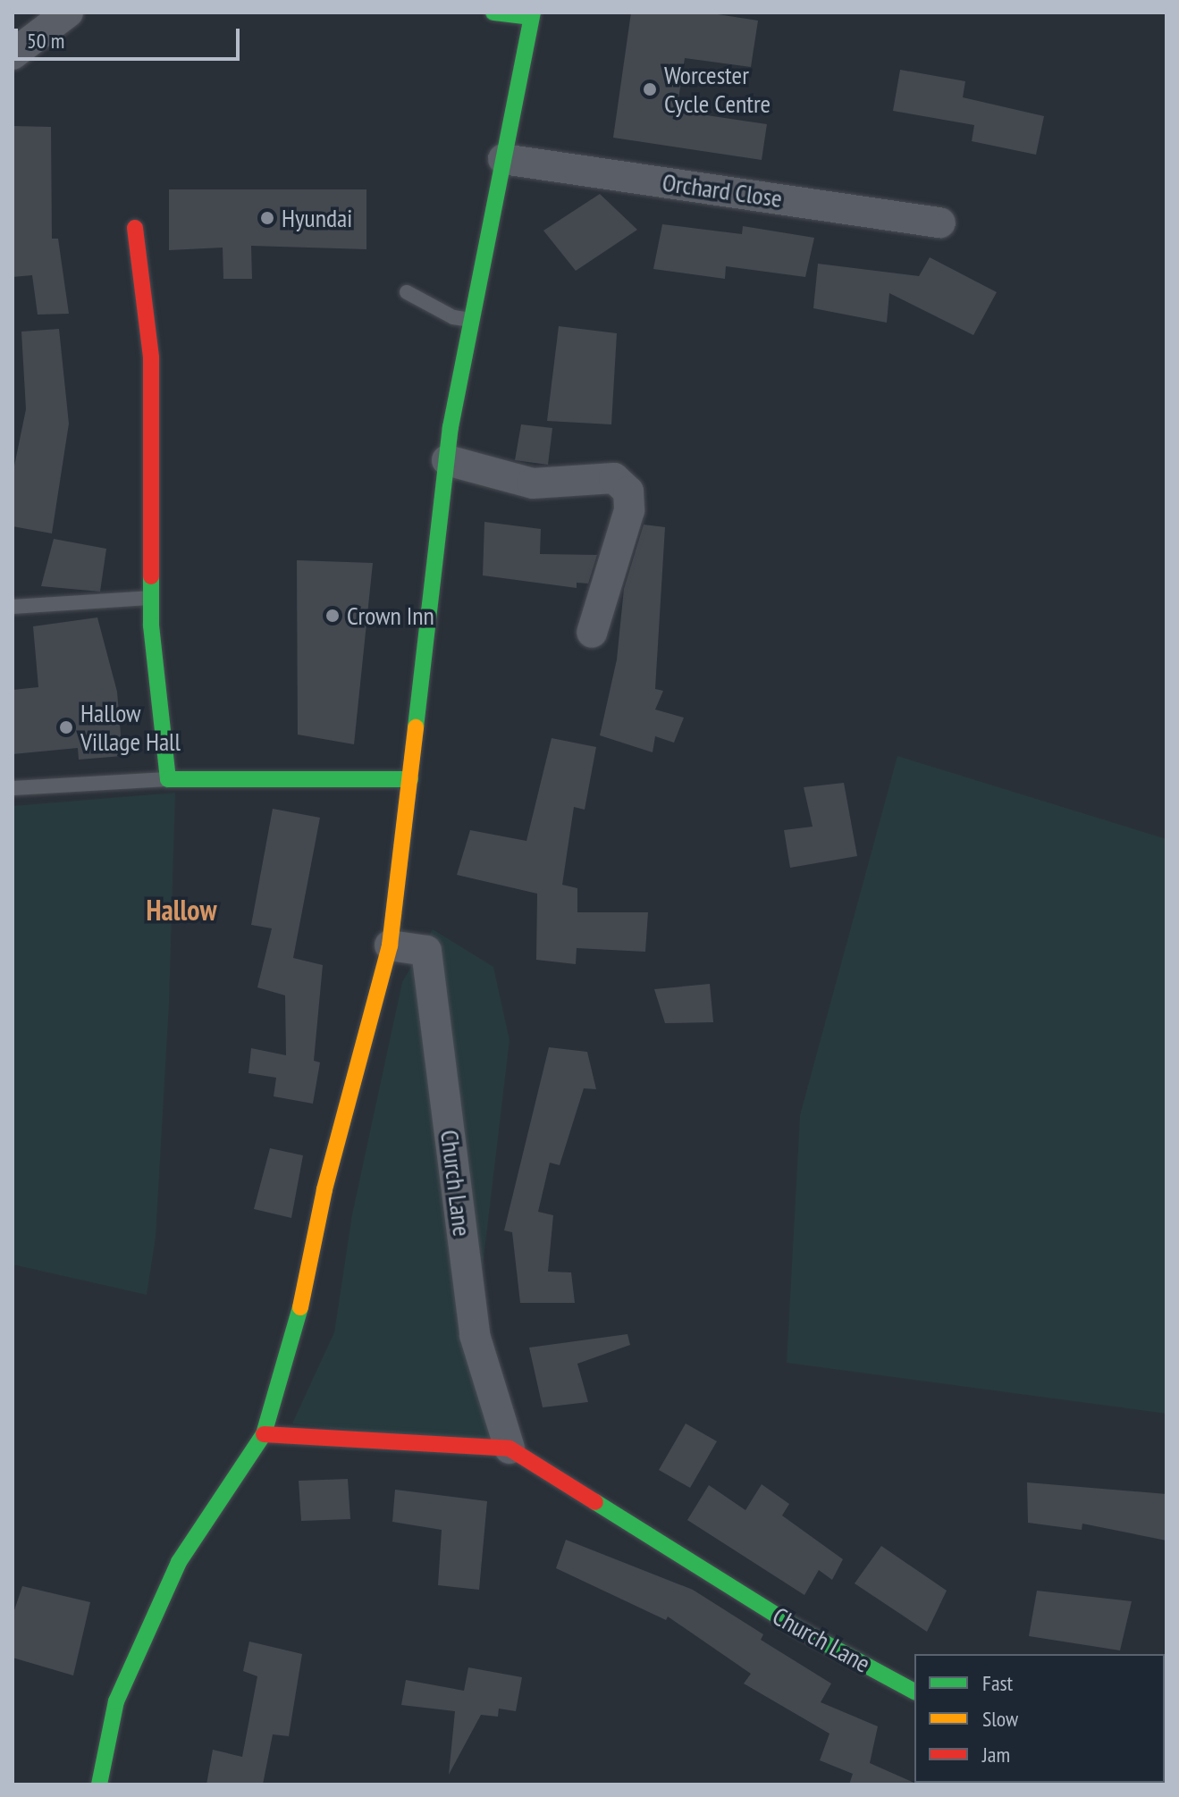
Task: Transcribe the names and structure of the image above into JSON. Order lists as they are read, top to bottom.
{
  "streets": {
    "main road": ["Church Lane"],
    "street": ["Orchard Close"]
  },
  "districts": ["Hallow"],
  "places": [
    "Worcester Cycle Centre",
    "Hyundai",
    "Crown Inn",
    "Hallow Village Hall"
  ],
  "legend": ["Fast", "Slow", "Jam"],
  "scale_bar": "50 m"
}
